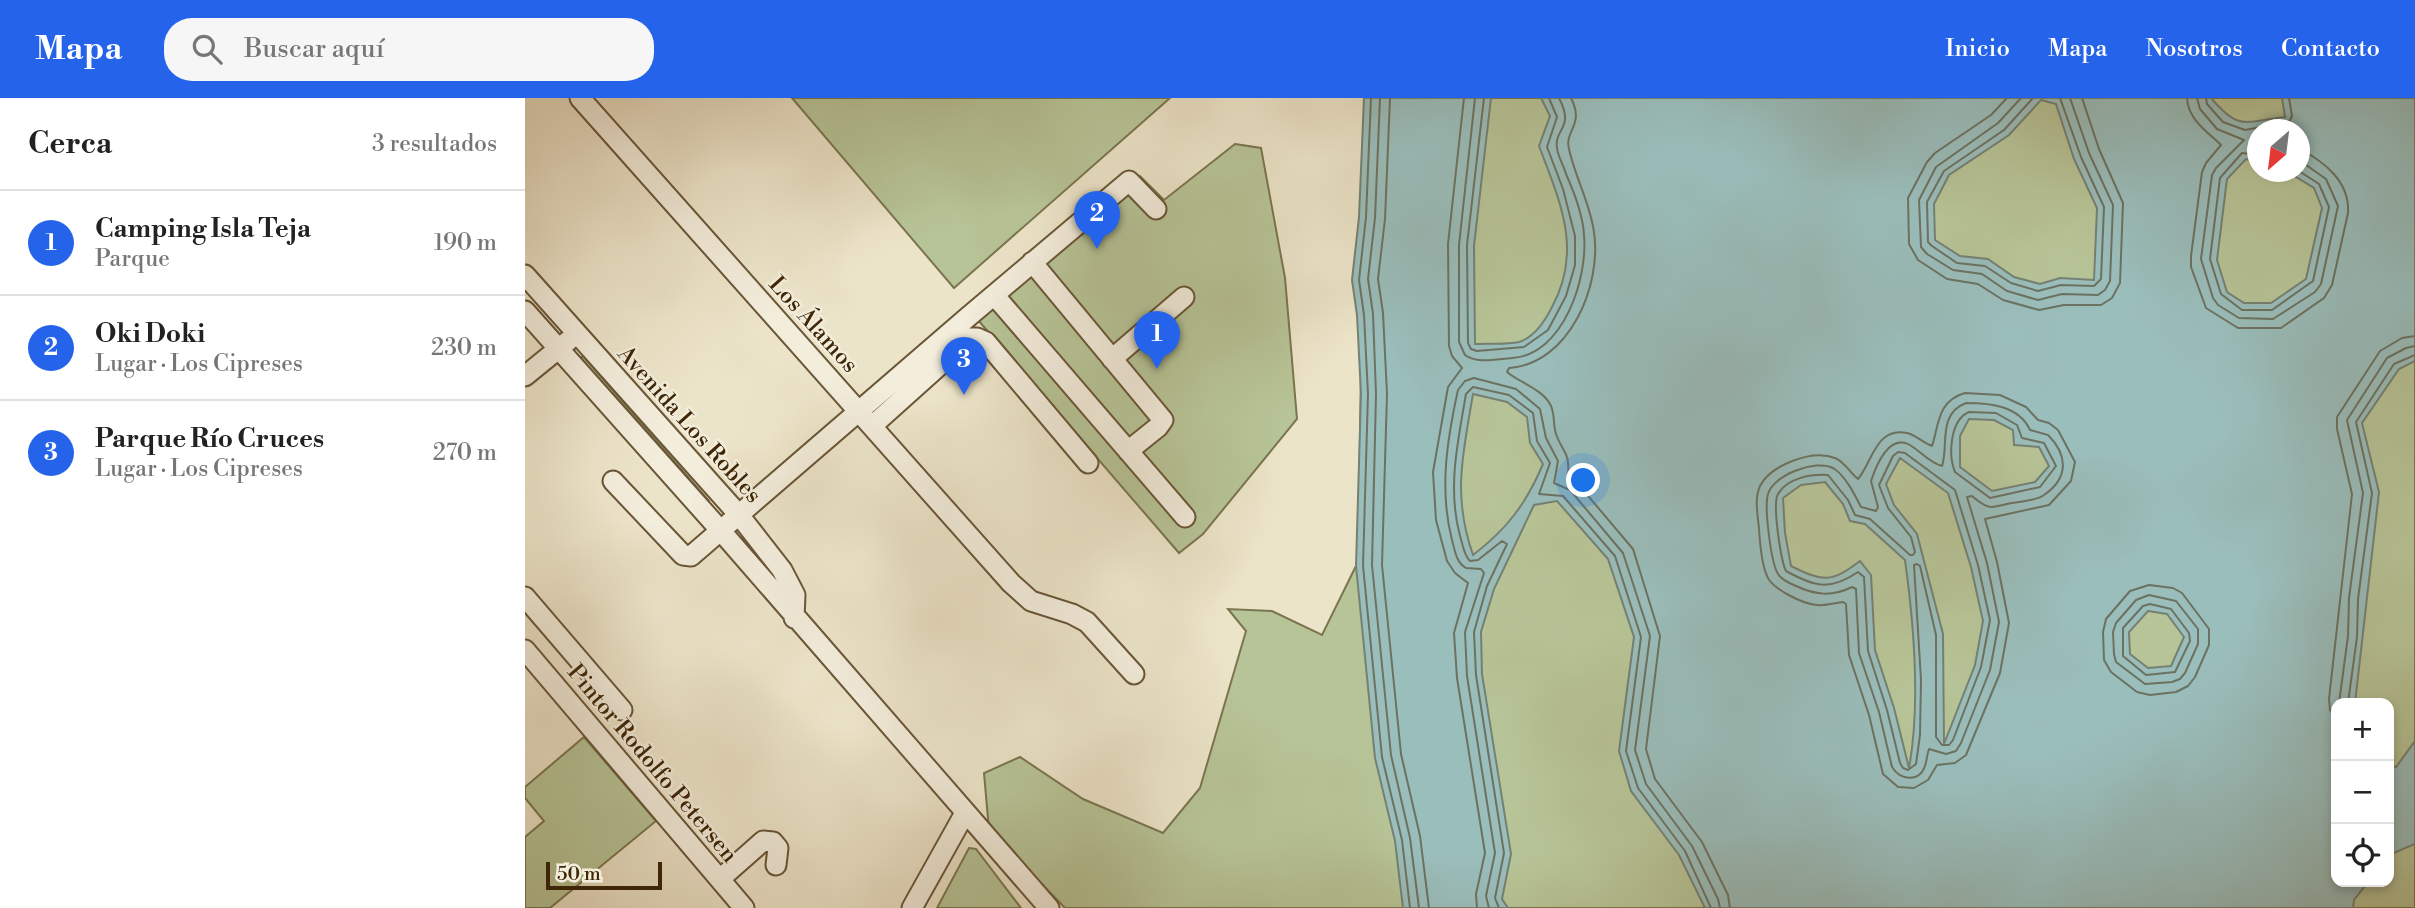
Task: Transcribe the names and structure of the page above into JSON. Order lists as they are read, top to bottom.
{
  "streets": {
    "street": ["Los Álamos", "Avenida Los Robles", "Pintor Rodolfo Petersen"]
  },
  "scale_bar": "50 m",
  "north": "bottom left",
  "page": {
    "header": "Mapa",
    "search": "Buscar aquí",
    "nav": [
      "Inicio",
      "Mapa",
      "Nosotros",
      "Contacto"
    ],
    "heading": ["Cerca", "3 resultados"],
    "list": [
      {
        "mark": "1",
        "name": "Camping Isla Teja",
        "note": "Parque",
        "value": "190 m"
      },
      {
        "mark": "2",
        "name": "Oki Doki",
        "note": "Lugar · Los Cipreses",
        "value": "230 m"
      },
      {
        "mark": "3",
        "name": "Parque Río Cruces",
        "note": "Lugar · Los Cipreses",
        "value": "270 m"
      }
    ],
    "pins": ["2", "1", "3"],
    "map_buttons": ["+", "−"],
    "scale": "50 m"
  }
}
